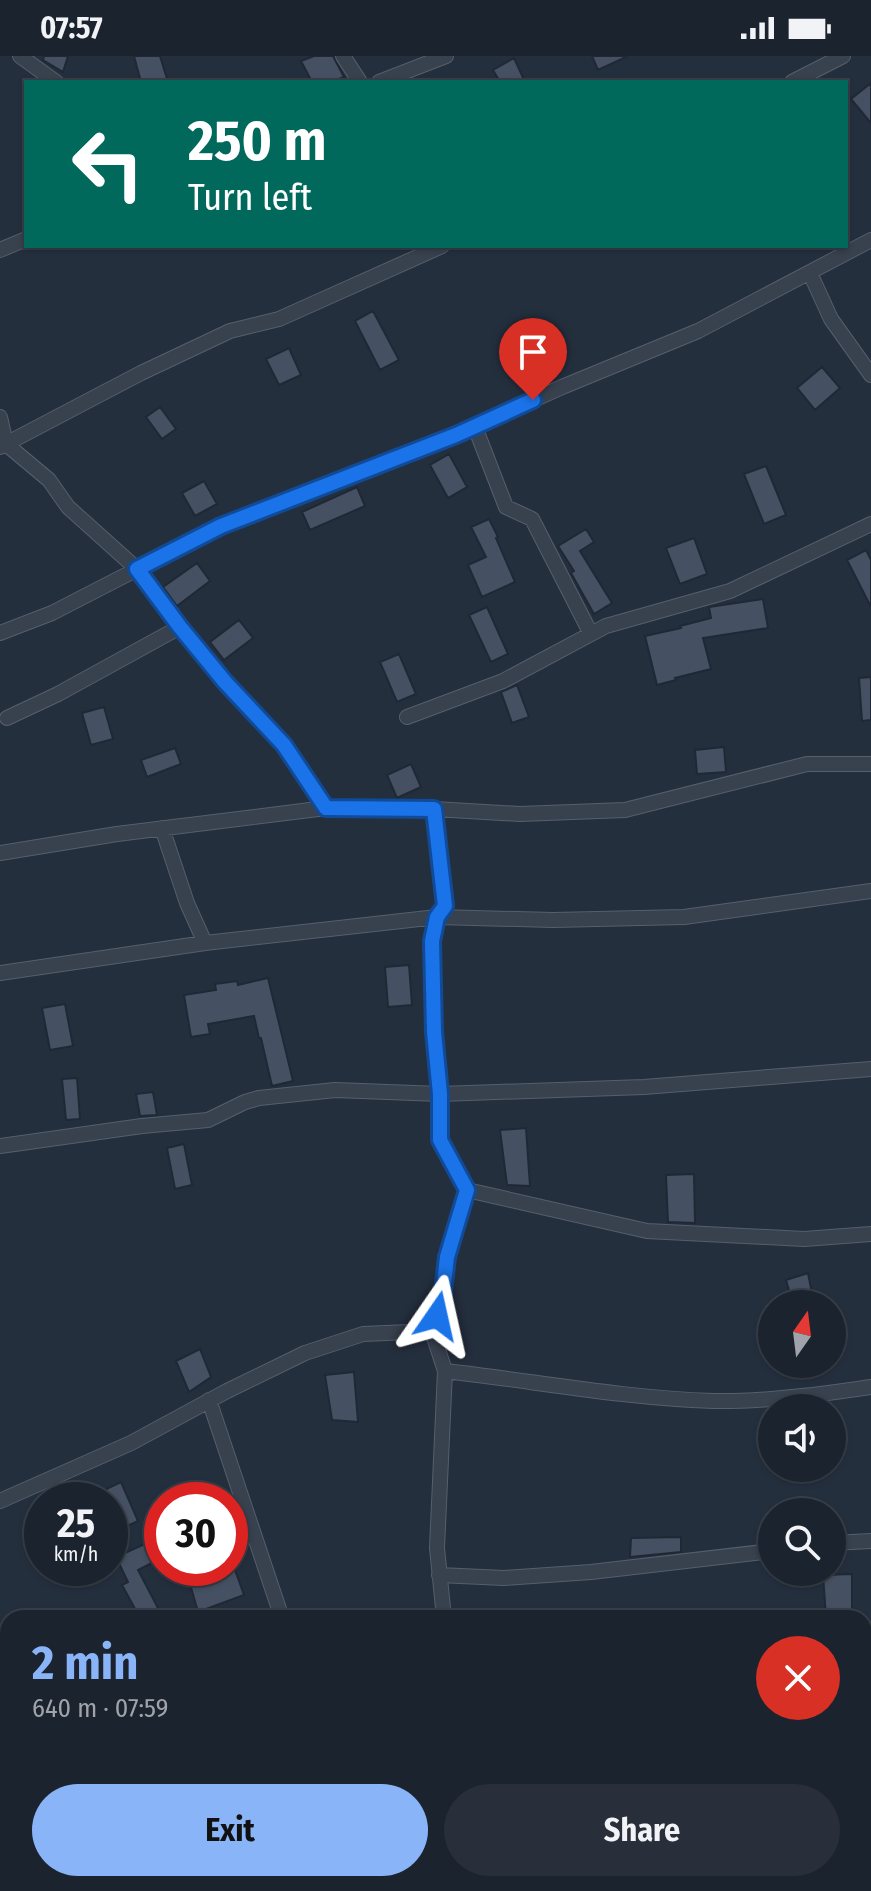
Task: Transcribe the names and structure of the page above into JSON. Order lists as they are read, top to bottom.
{
  "north": "top",
  "page": {
    "status": "07:57",
    "turn": ["250 m", "Turn left"],
    "speed": "25 km/h",
    "limit": "30",
    "heading": ["2 min", "640 m · 07:59"],
    "buttons": ["Exit", "Share"]
  }
}
